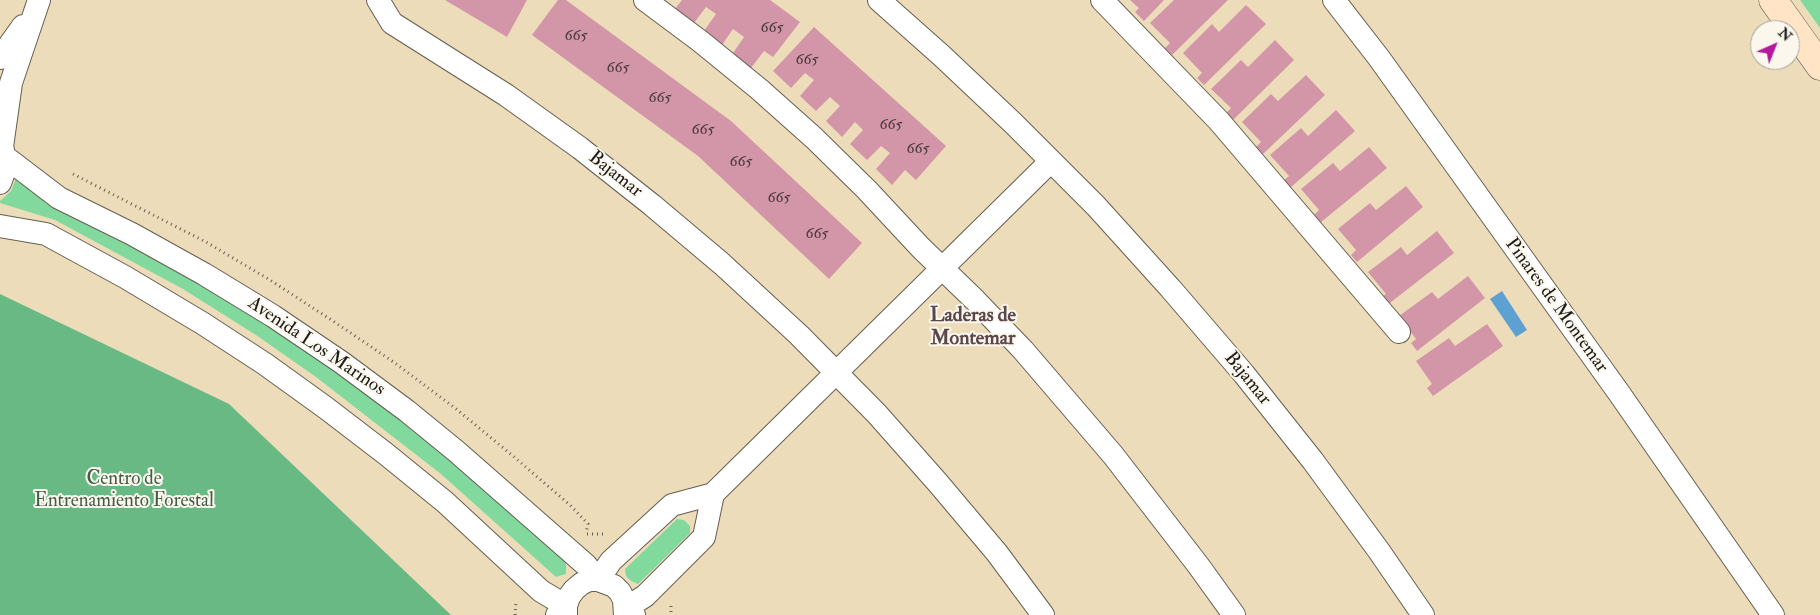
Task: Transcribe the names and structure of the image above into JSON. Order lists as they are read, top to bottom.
{
  "streets": {
    "street": ["Bajamar", "Pinares de Montemar", "Avenida Los Marinos"]
  },
  "districts": ["Laderas de Montemar"],
  "parks": ["Centro de Entrenamiento Forestal"],
  "house_numbers": [
    "665",
    "665",
    "665",
    "665",
    "665",
    "665",
    "665",
    "665",
    "665",
    "665",
    "665"
  ],
  "north": "top right"
}
